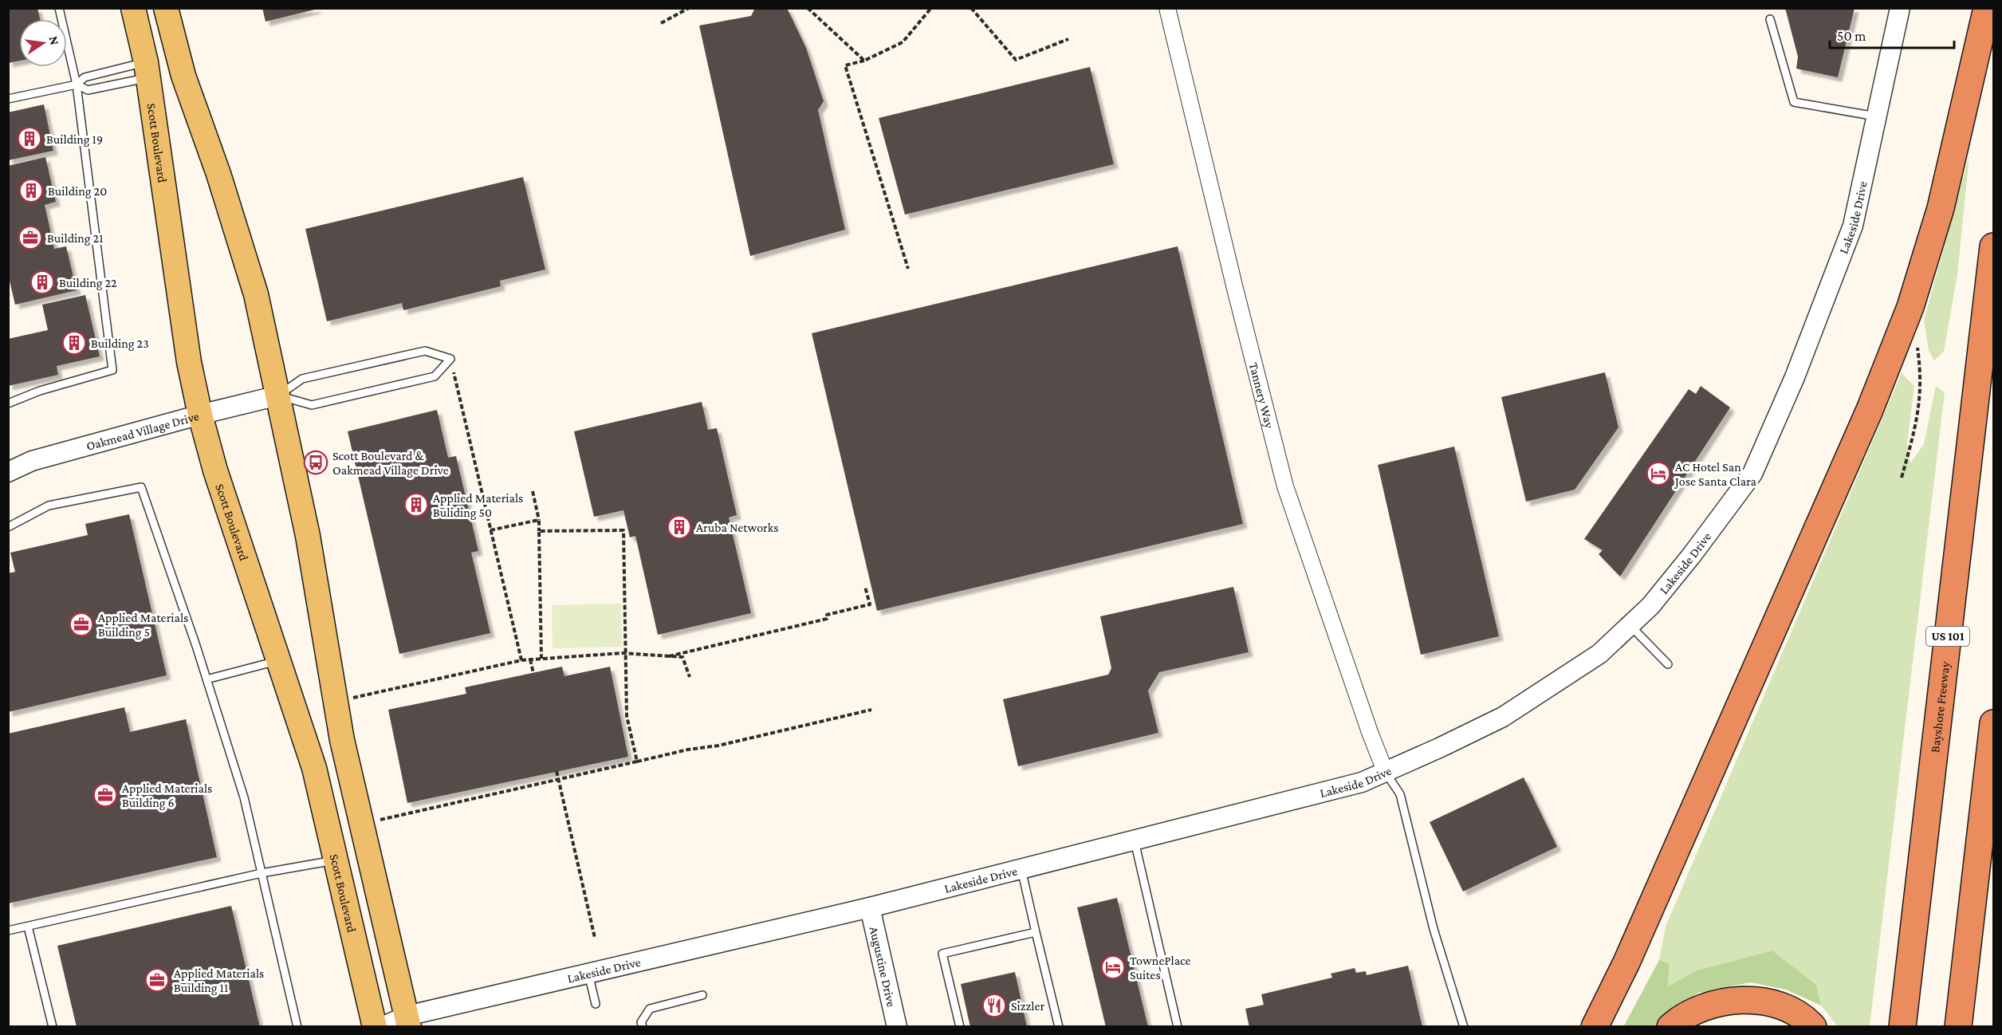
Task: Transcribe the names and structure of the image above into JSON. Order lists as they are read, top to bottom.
{
  "streets": {
    "highway": ["US 101", "Bayshore Freeway"],
    "main road": ["Scott Boulevard"],
    "street": [
      "Lakeside Drive",
      "Tannery Way",
      "Oakmead Village Drive",
      "Augustine Drive"
    ]
  },
  "crossings": [
    ["Scott Boulevard", "Oakmead Village Drive"],
    ["Lakeside Drive", "Tannery Way"],
    ["Lakeside Drive", "Augustine Drive"]
  ],
  "places": {
    "building": [
      "Building 19",
      "Building 20",
      "Building 22",
      "Building 23",
      "Applied Materials Buliding 50",
      "Aruba Networks"
    ],
    "office": [
      "Building 21",
      "Applied Materials Building 5",
      "Applied Materials Building 6",
      "Applied Materials Building 11"
    ],
    "bus stop": ["Scott Boulevard & Oakmead Village Drive"],
    "hotel": ["AC Hotel San Jose Santa Clara", "TownePlace Suites"],
    "restaurant": ["Sizzler"]
  },
  "scale_bar": "50 m",
  "north": "right"
}
